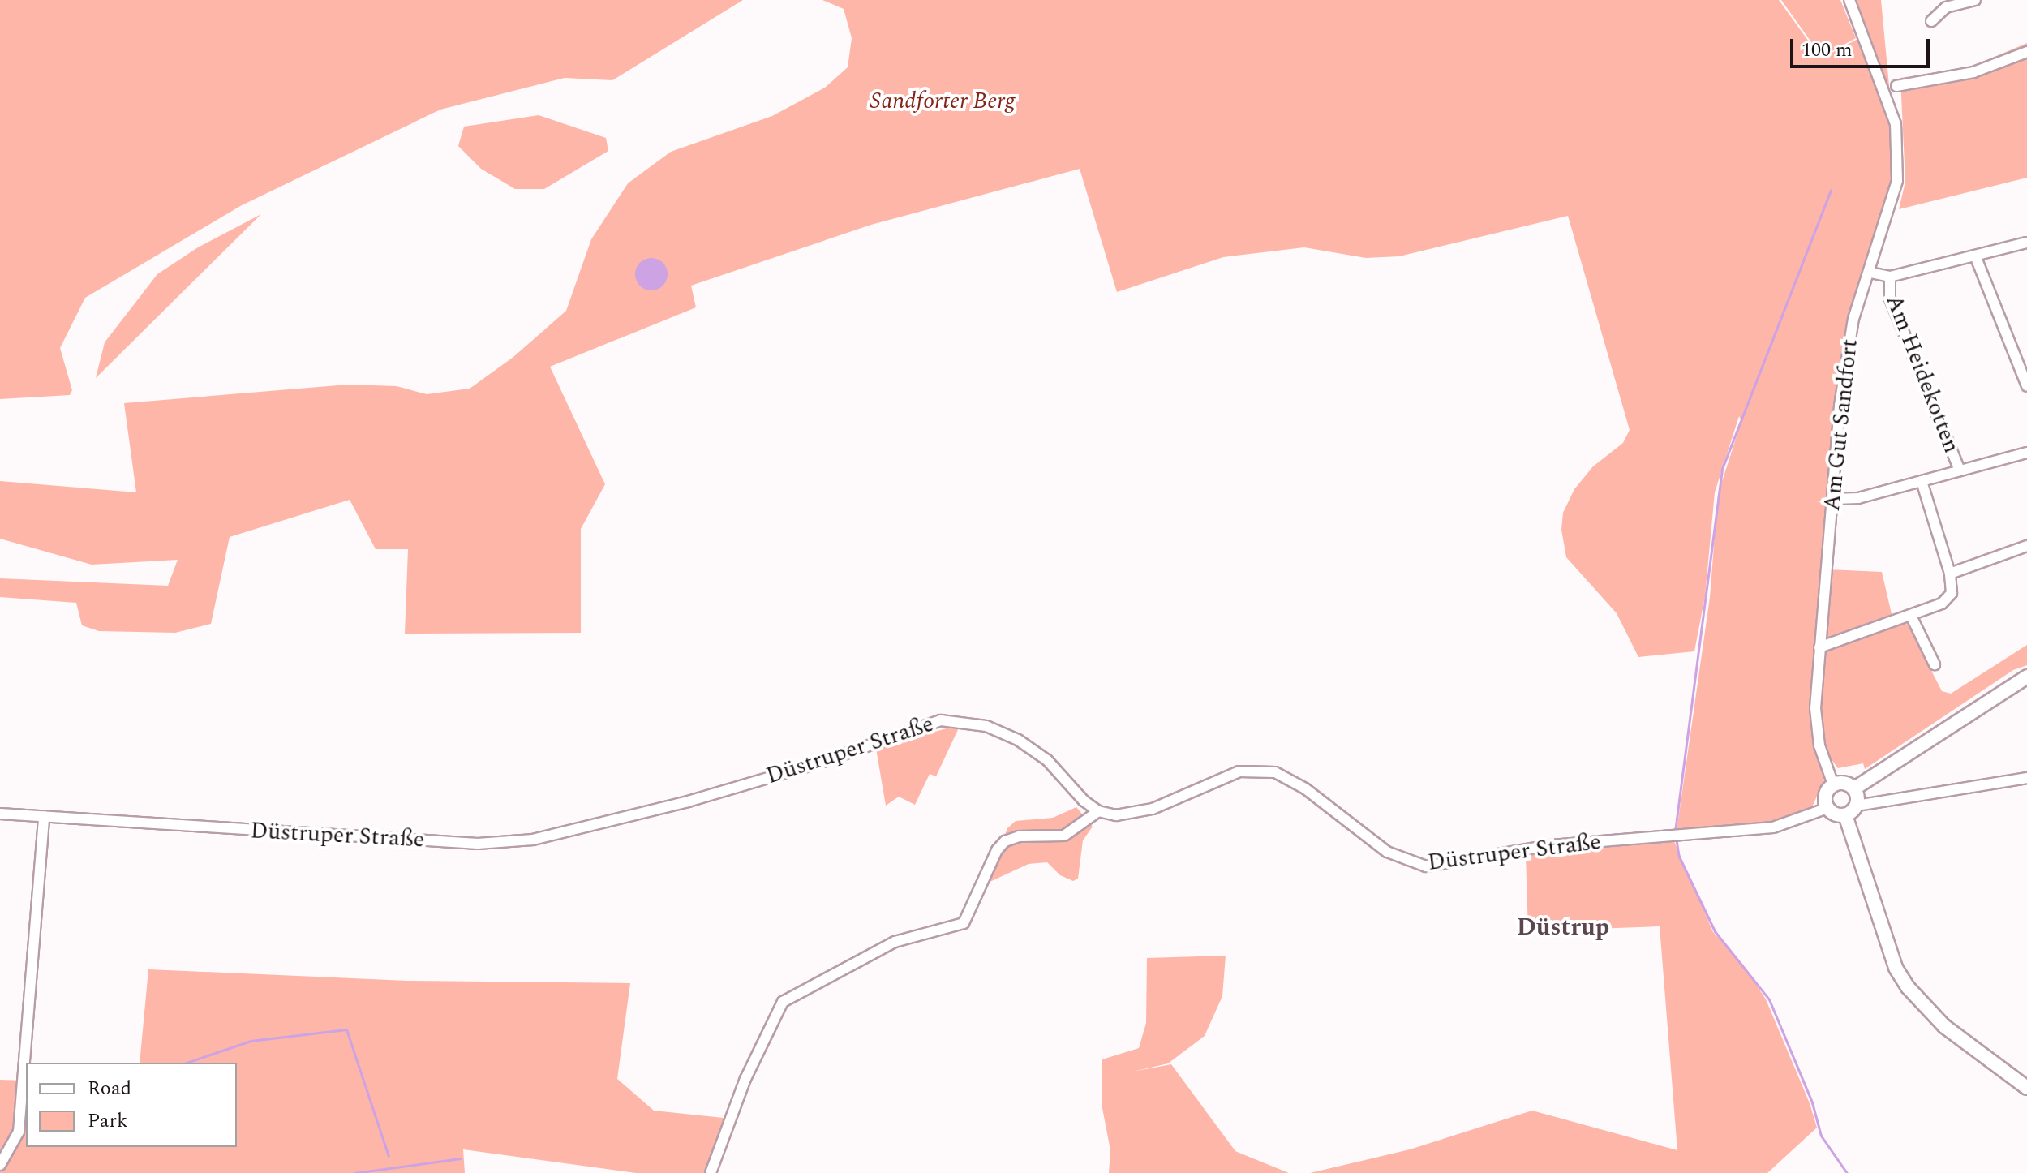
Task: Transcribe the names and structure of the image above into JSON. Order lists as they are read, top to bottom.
{
  "streets": {
    "street": ["Am Heidekotten", "Am Gut Sandfort", "Düstruper Straße"]
  },
  "crossings": [
    ["Am Heidekotten", "Am Gut Sandfort"],
    ["Am Gut Sandfort", "Düstruper Straße"]
  ],
  "districts": ["Düstrup"],
  "parks": ["Sandforter Berg"],
  "legend": ["Road", "Park"],
  "scale_bar": "100 m"
}
